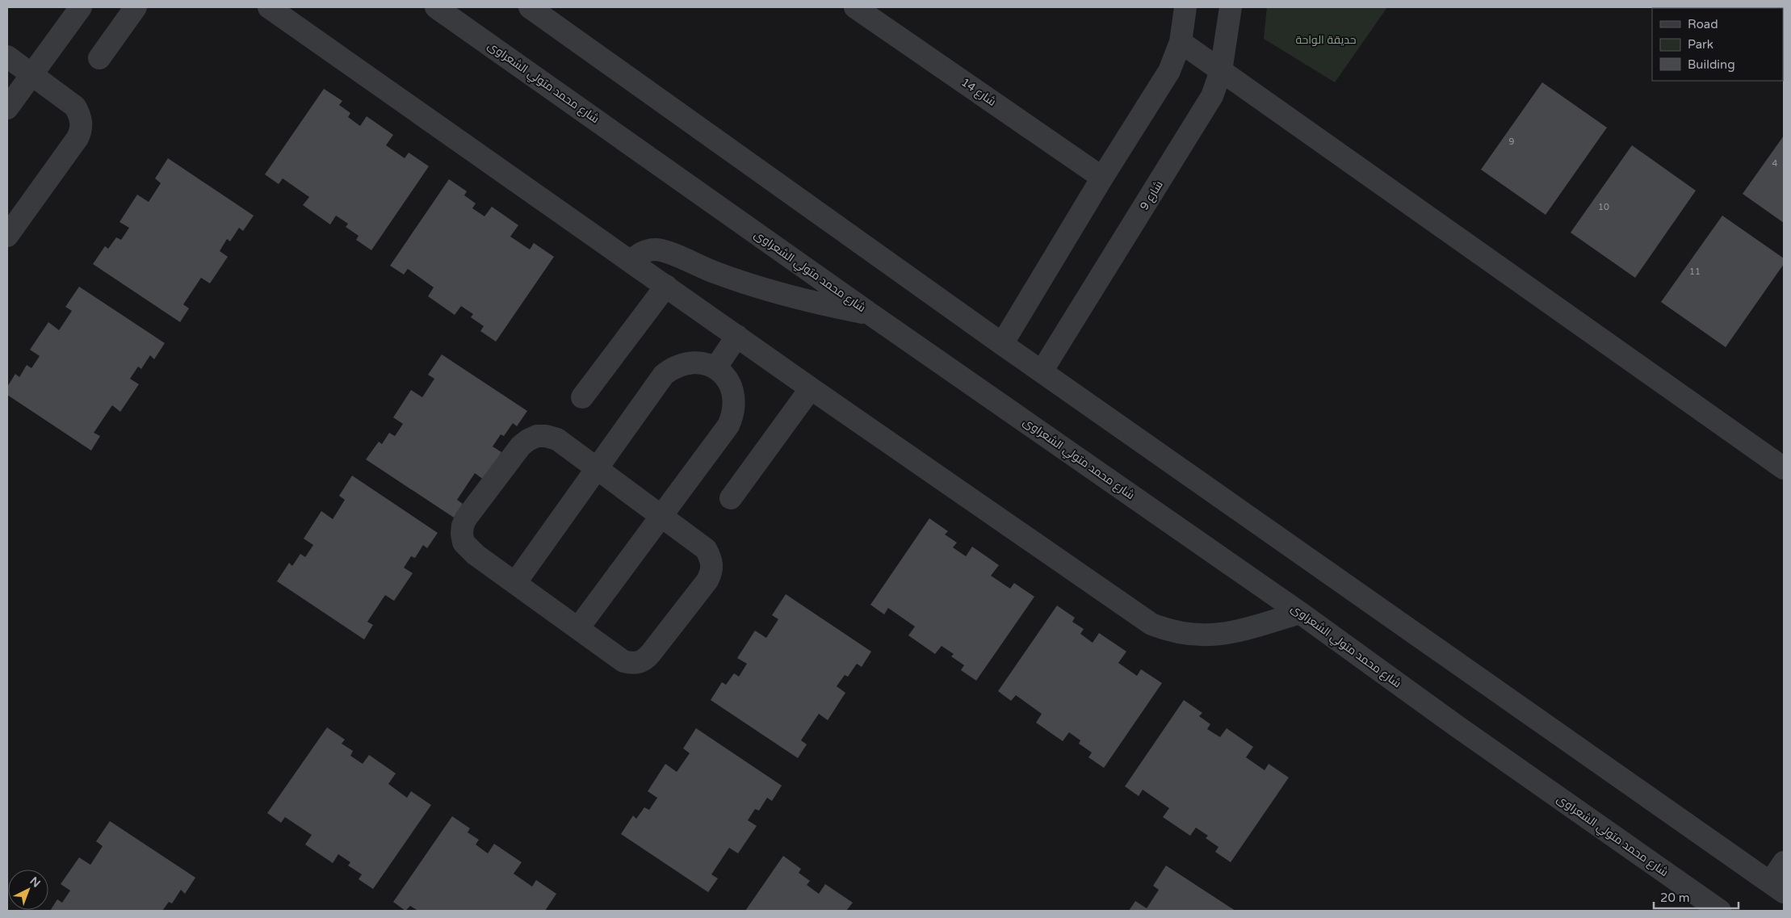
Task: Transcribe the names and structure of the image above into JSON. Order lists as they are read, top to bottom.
{
  "streets": {
    "street": ["شارع محمد متولي الشعراوى", "شارع 14", "شارع 9"]
  },
  "parks": ["حديقة الواحة"],
  "house_numbers": [
    "9",
    "4",
    "10",
    "11"
  ],
  "legend": ["Road", "Park", "Building"],
  "scale_bar": "20 m",
  "north": "top right"
}
